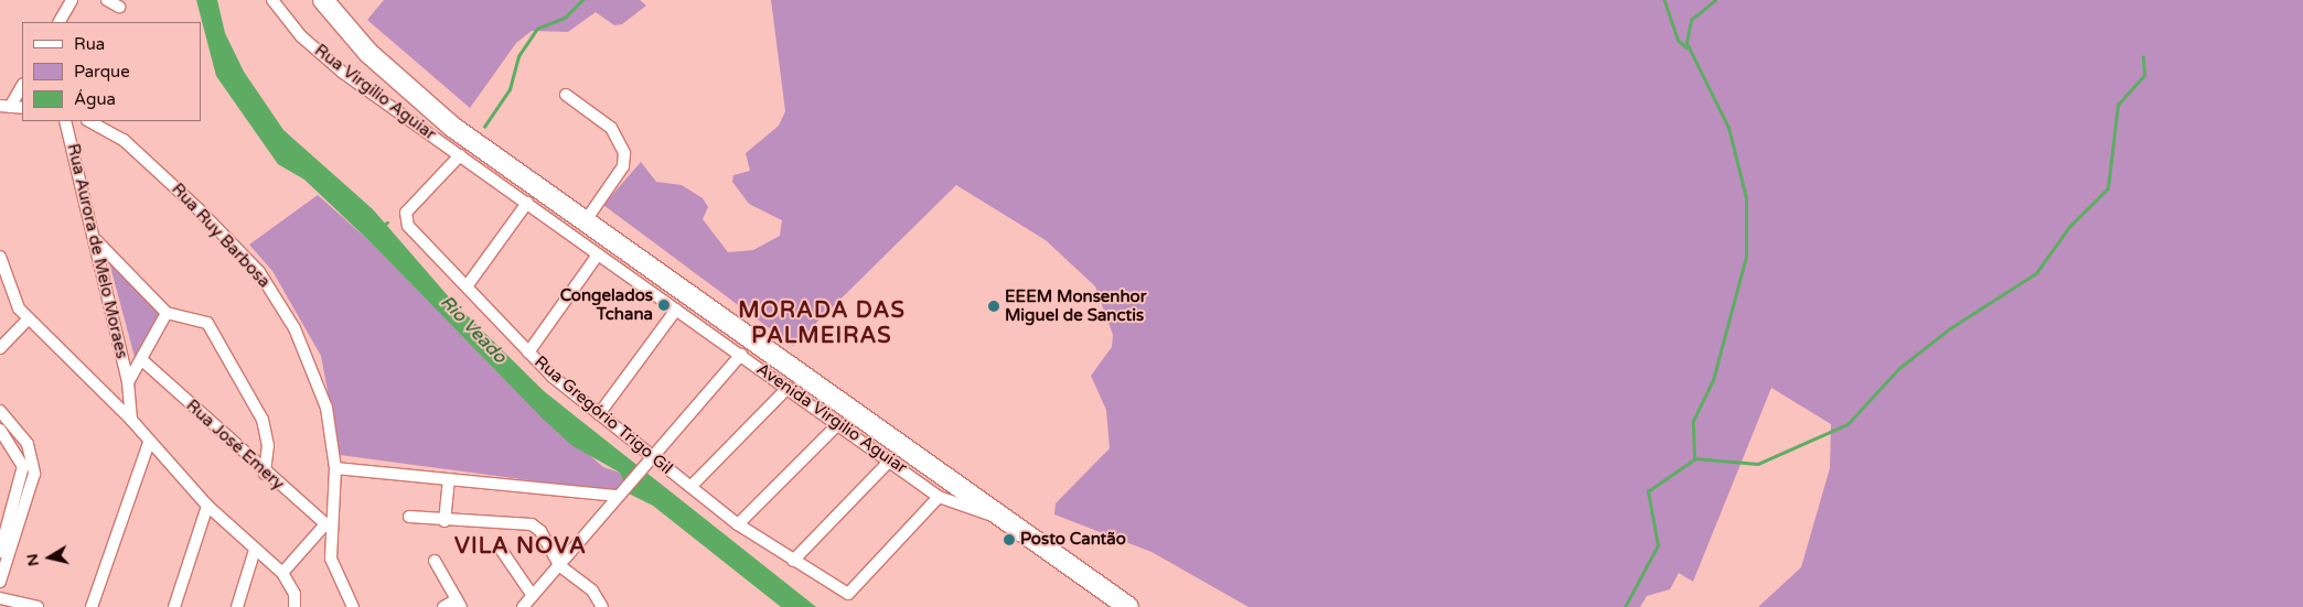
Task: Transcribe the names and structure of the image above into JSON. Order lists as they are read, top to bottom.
{
  "streets": {
    "street": [
      "Rua Virgilio Aguiar",
      "Rua Ruy Barbosa",
      "Rua Aurora de Melo Moraes",
      "Rua Gregório Trigo Gil",
      "Avenida Virgilio Aguiar",
      "Rua José Emery"
    ]
  },
  "crossings": [
    ["Rua Virgilio Aguiar", "Rua Gregório Trigo Gil"],
    ["Rua Virgilio Aguiar", "Avenida Virgilio Aguiar"],
    ["Rua Ruy Barbosa", "Rua José Emery"],
    ["Rua Aurora de Melo Moraes", "Rua José Emery"],
    ["Rua Gregório Trigo Gil", "Avenida Virgilio Aguiar"]
  ],
  "districts": ["MORADA DAS PALMEIRAS", "VILA NOVA"],
  "water": ["Rio Veado"],
  "places": ["Congelados Tchana", "EEEM Monsenhor Miguel de Sanctis", "Posto Cantão"],
  "legend": ["Rua", "Parque", "Água"],
  "north": "left"
}
